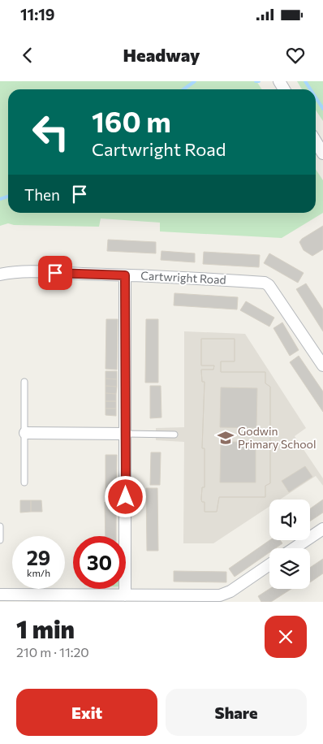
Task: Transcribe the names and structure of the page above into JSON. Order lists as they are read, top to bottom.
{
  "streets": {
    "street": ["Cartwright Road"]
  },
  "places": {
    "school or university": ["Godwin Primary School"]
  },
  "page": {
    "status": "11:19",
    "header": "Headway",
    "turn": ["160 m", "Cartwright Road"],
    "then": "Then",
    "speed": "29 km/h",
    "limit": "30",
    "heading": ["1 min", "210 m · 11:20"],
    "buttons": ["Exit", "Share"]
  }
}
